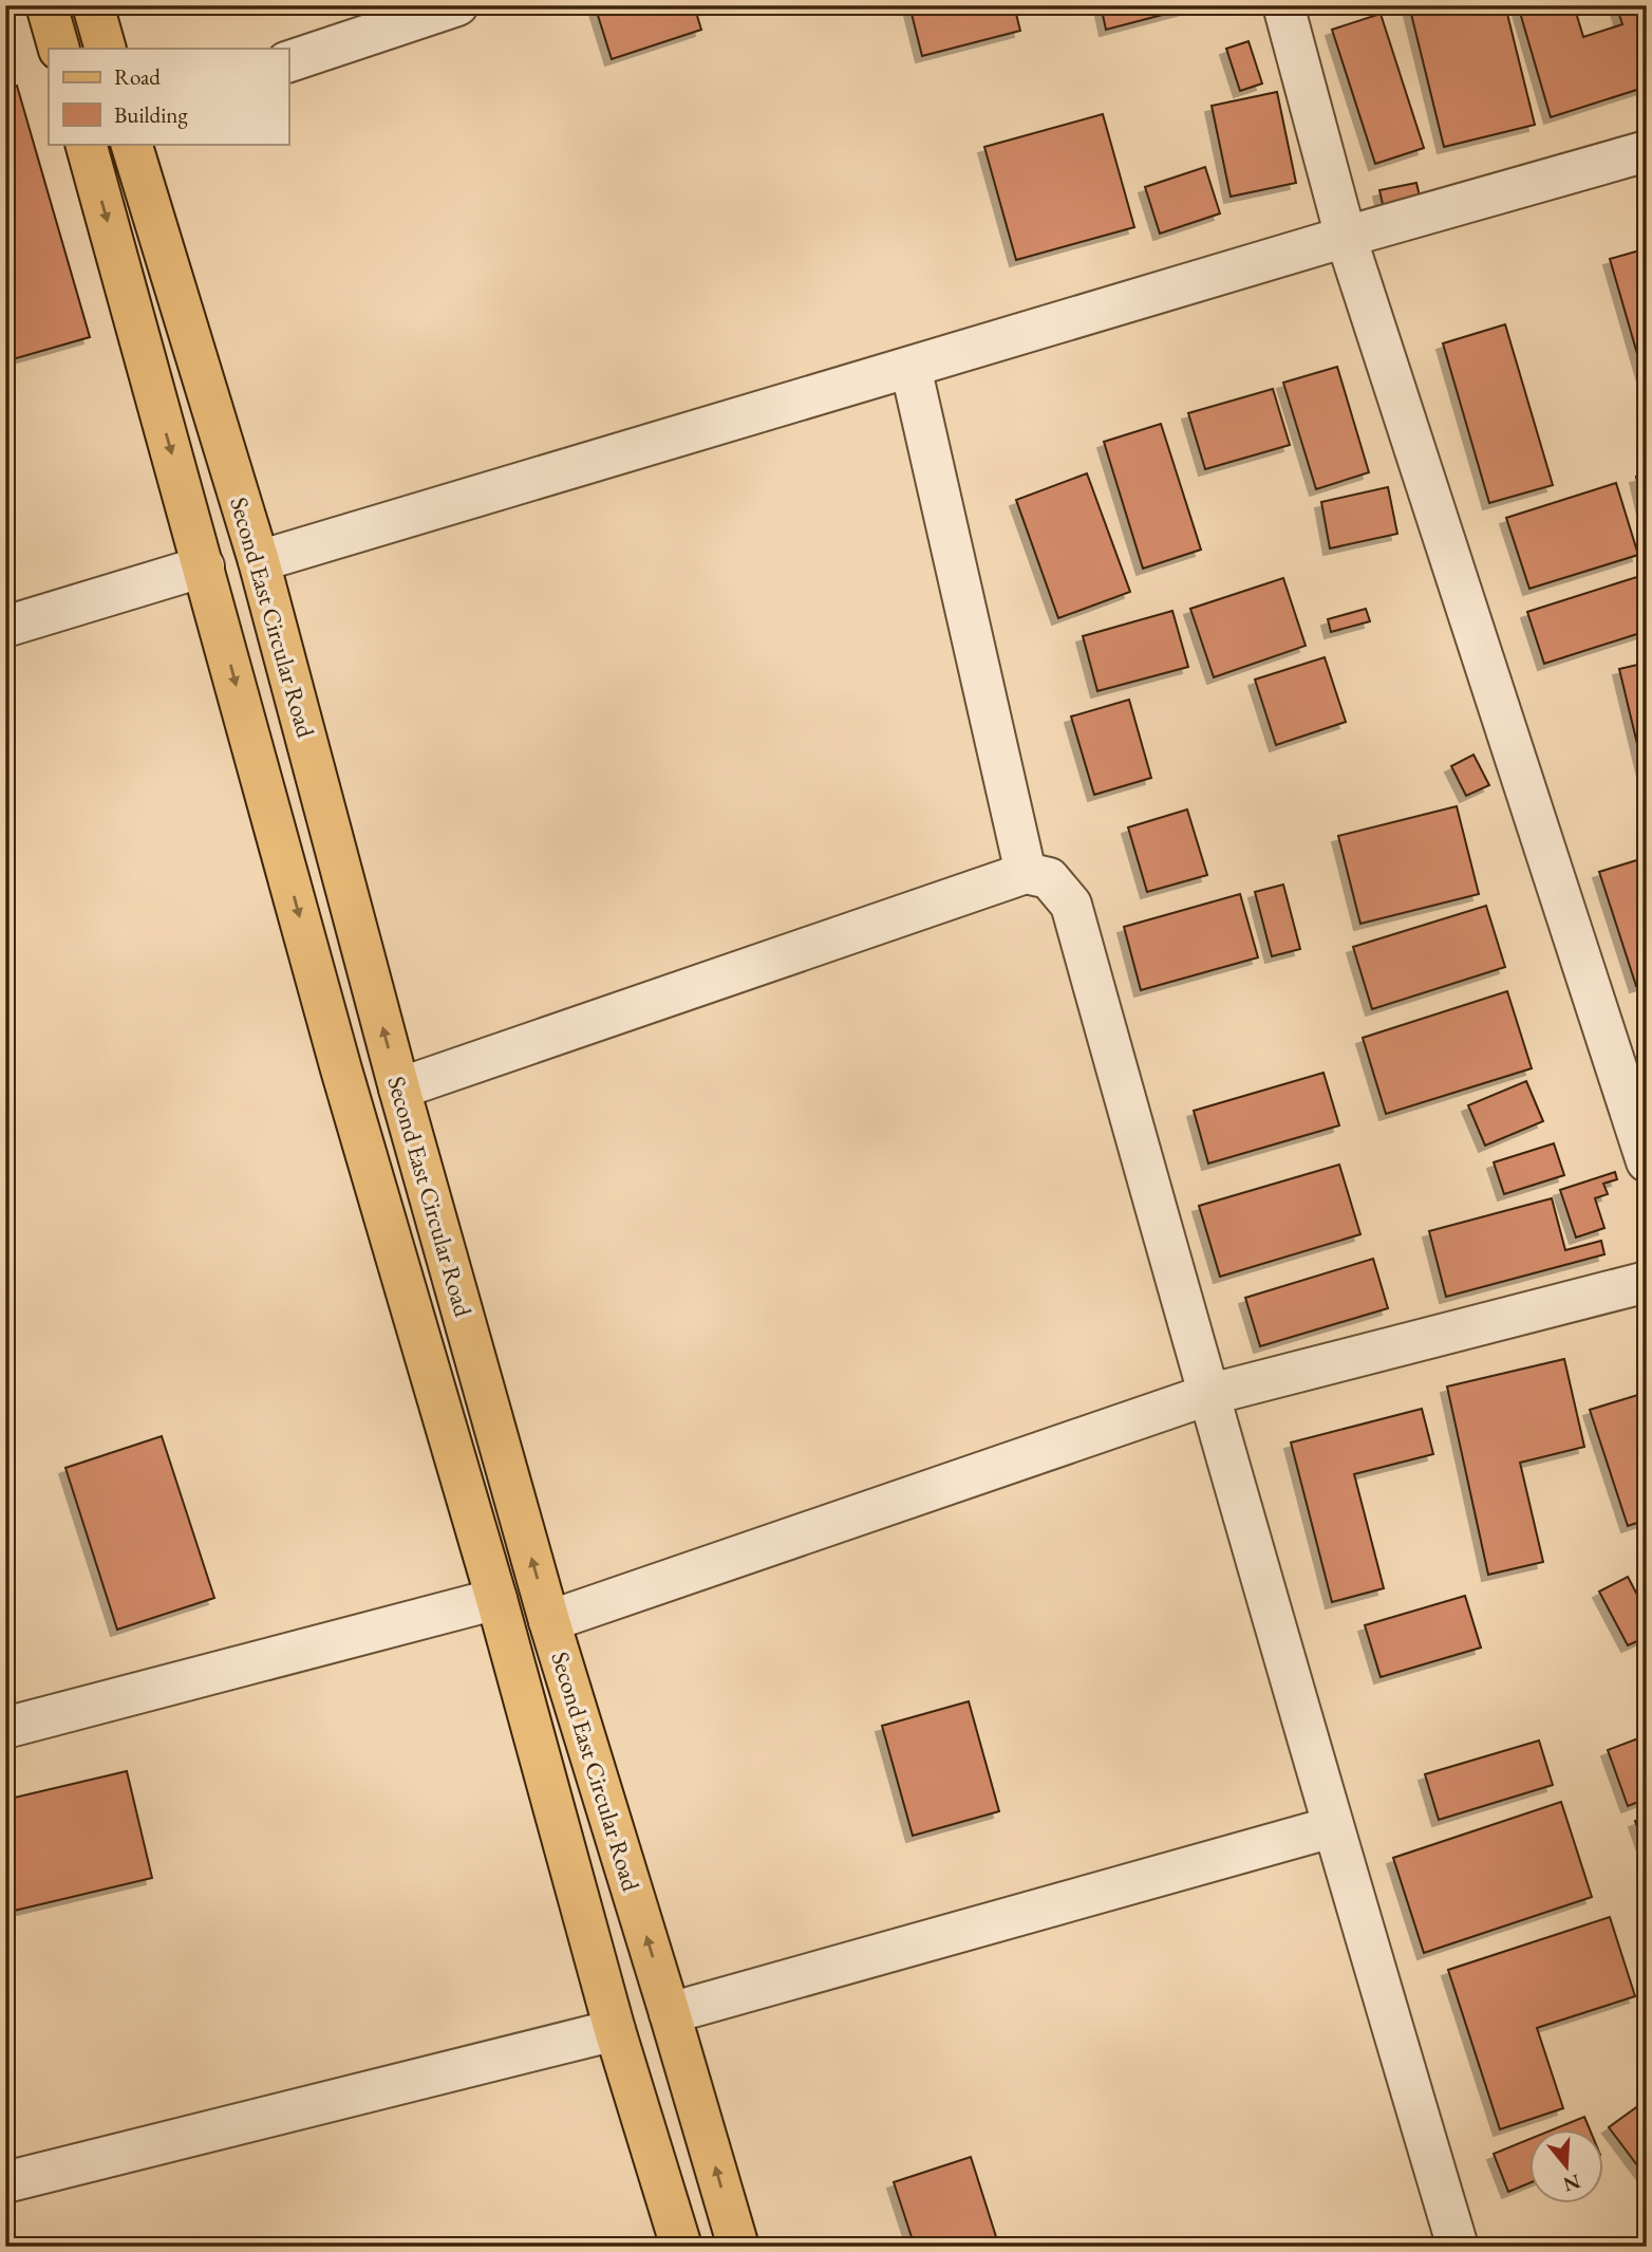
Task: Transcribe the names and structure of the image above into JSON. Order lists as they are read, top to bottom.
{
  "streets": {
    "main road": ["Second East Circular Road"]
  },
  "legend": ["Road", "Building"],
  "north": "bottom"
}
